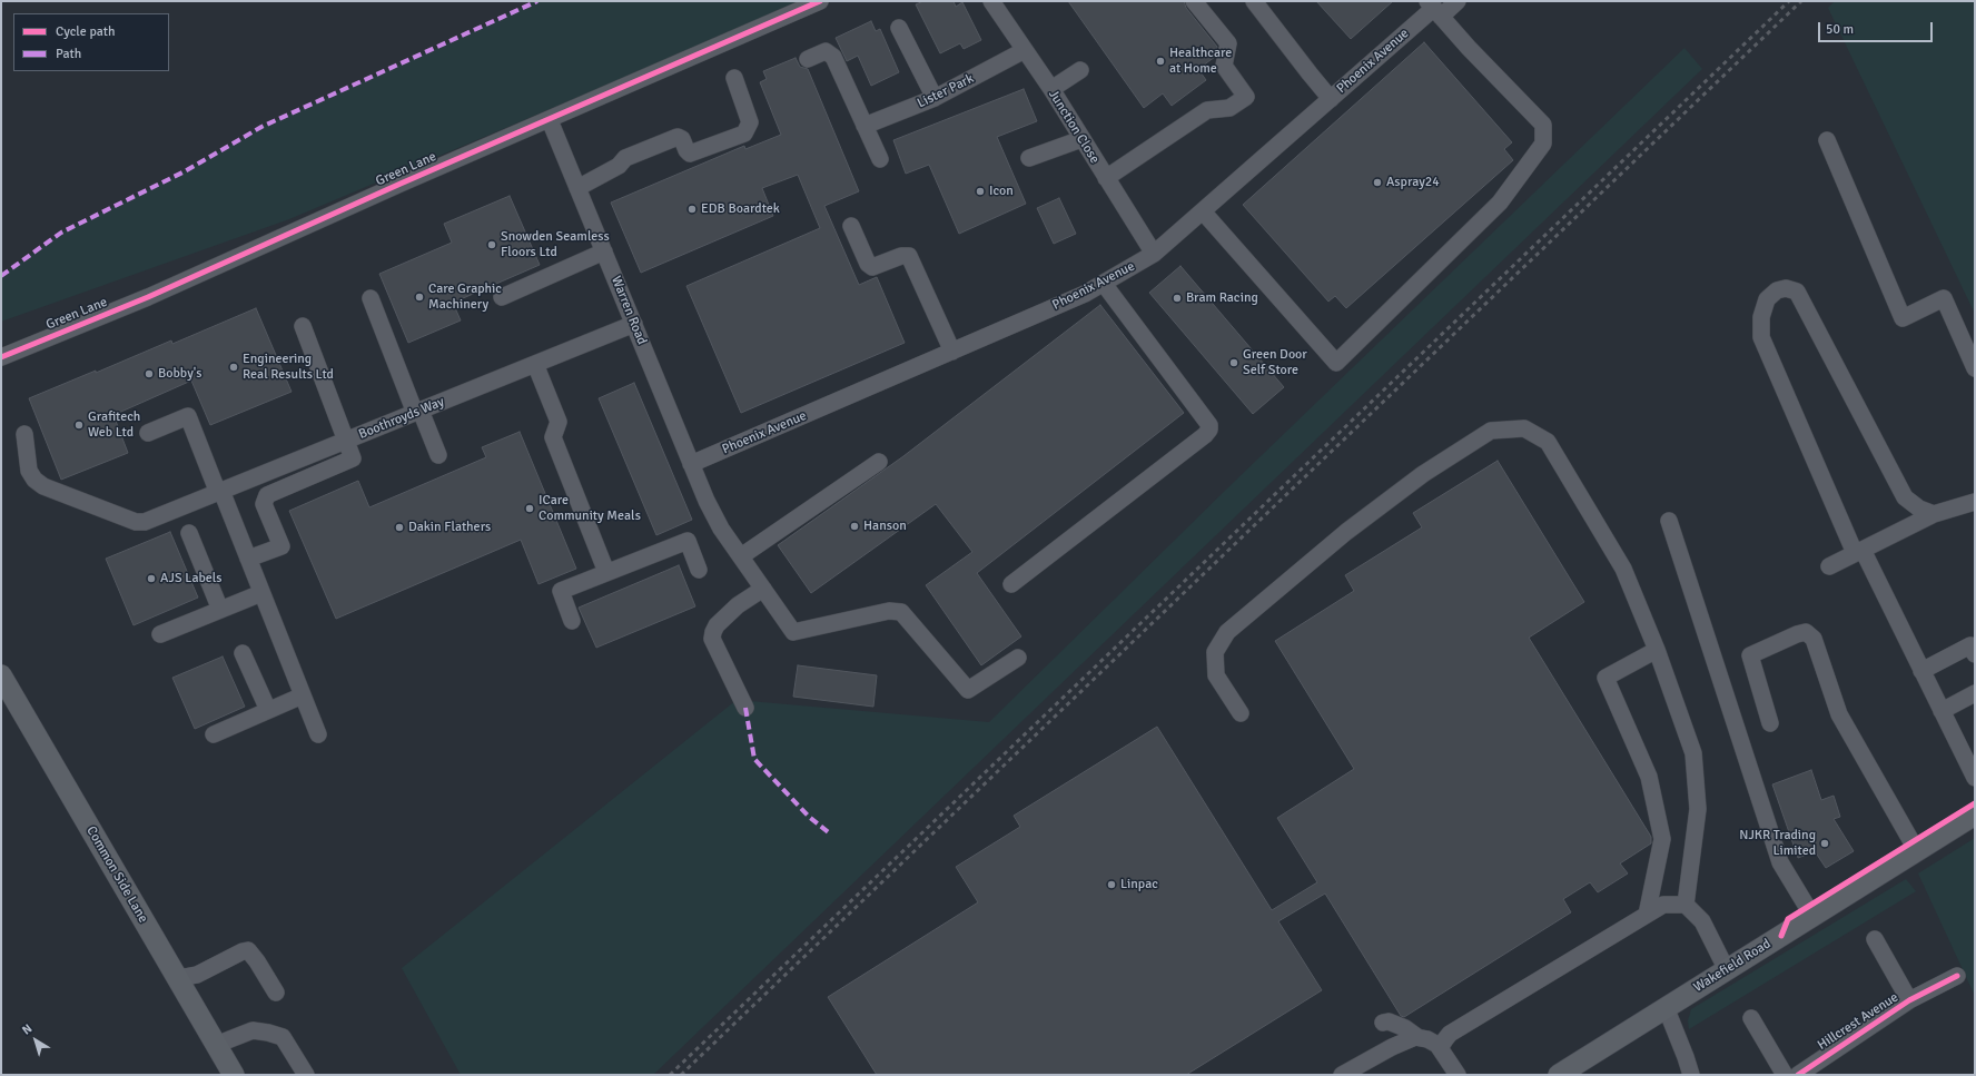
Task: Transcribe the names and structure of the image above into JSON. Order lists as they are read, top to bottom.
{
  "streets": {
    "main road": ["Common Side Lane", "Wakefield Road"],
    "street": [
      "Phoenix Avenue",
      "Lister Park",
      "Junction Close",
      "Green Lane",
      "Warren Road",
      "Boothroyds Way",
      "Hillcrest Avenue"
    ]
  },
  "crossings": [
    ["Phoenix Avenue", "Junction Close"],
    ["Phoenix Avenue", "Warren Road"],
    ["Lister Park", "Junction Close"],
    ["Green Lane", "Warren Road"],
    ["Warren Road", "Boothroyds Way"]
  ],
  "places": [
    "Healthcare at Home",
    "Aspray24",
    "Icon",
    "EDB Boardtek",
    "Snowden Seamless Floors Ltd",
    "Care Graphic Machinery",
    "Bram Racing",
    "Green Door Self Store",
    "Engineering Real Results Ltd",
    "Bobby's",
    "Grafitech Web Ltd",
    "ICare Community Meals",
    "Hanson",
    "Dakin Flathers",
    "AJS Labels",
    "NJKR Trading Limited",
    "Linpac"
  ],
  "legend": ["Cycle path", "Path"],
  "scale_bar": "50 m",
  "north": "top left"
}
